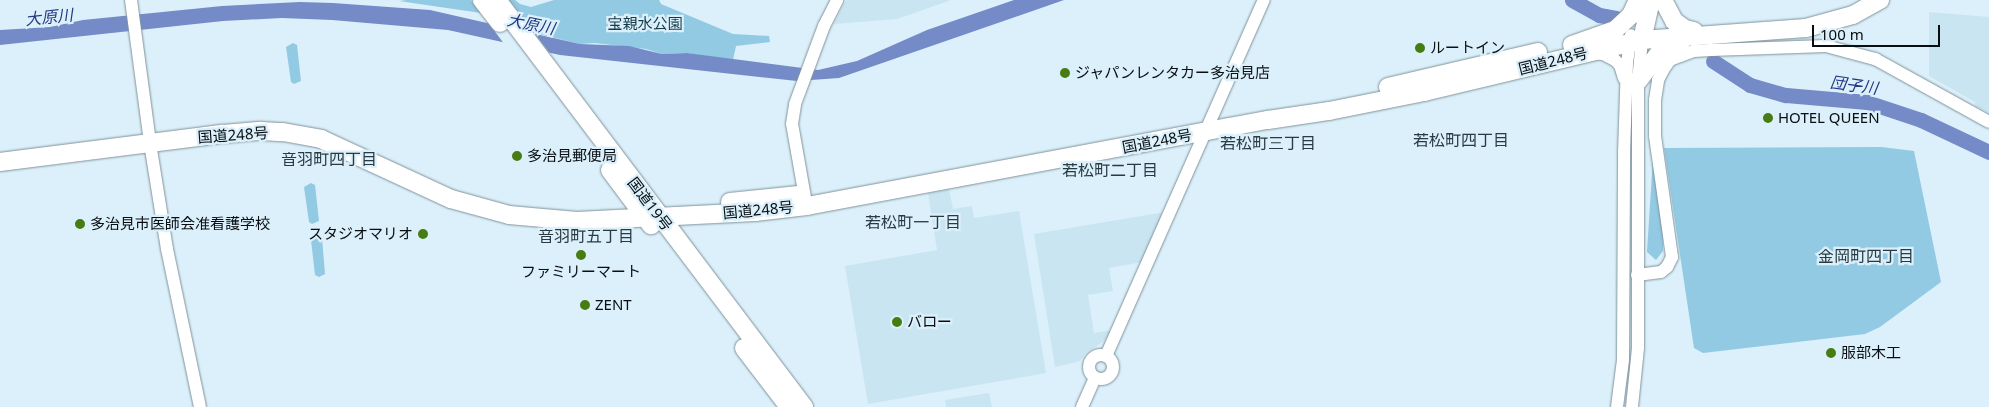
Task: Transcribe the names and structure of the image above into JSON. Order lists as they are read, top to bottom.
{
  "streets": {
    "highway": ["国道248号", "国道19号"]
  },
  "crossings": [
    ["国道248号", "国道19号"]
  ],
  "districts": [
    "若松町四丁目",
    "若松町三丁目",
    "音羽町四丁目",
    "若松町二丁目",
    "若松町一丁目",
    "音羽町五丁目",
    "金岡町四丁目"
  ],
  "water": ["大原川", "団子川"],
  "parks": ["宝親水公園"],
  "places": [
    "ルートイン",
    "ジャパンレンタカー多治見店",
    "HOTEL QUEEN",
    "多治見郵便局",
    "多治見市医師会准看護学校",
    "スタジオマリオ",
    "ファミリーマート",
    "ZENT",
    "バロー",
    "服部木工"
  ],
  "scale_bar": "100 m"
}
